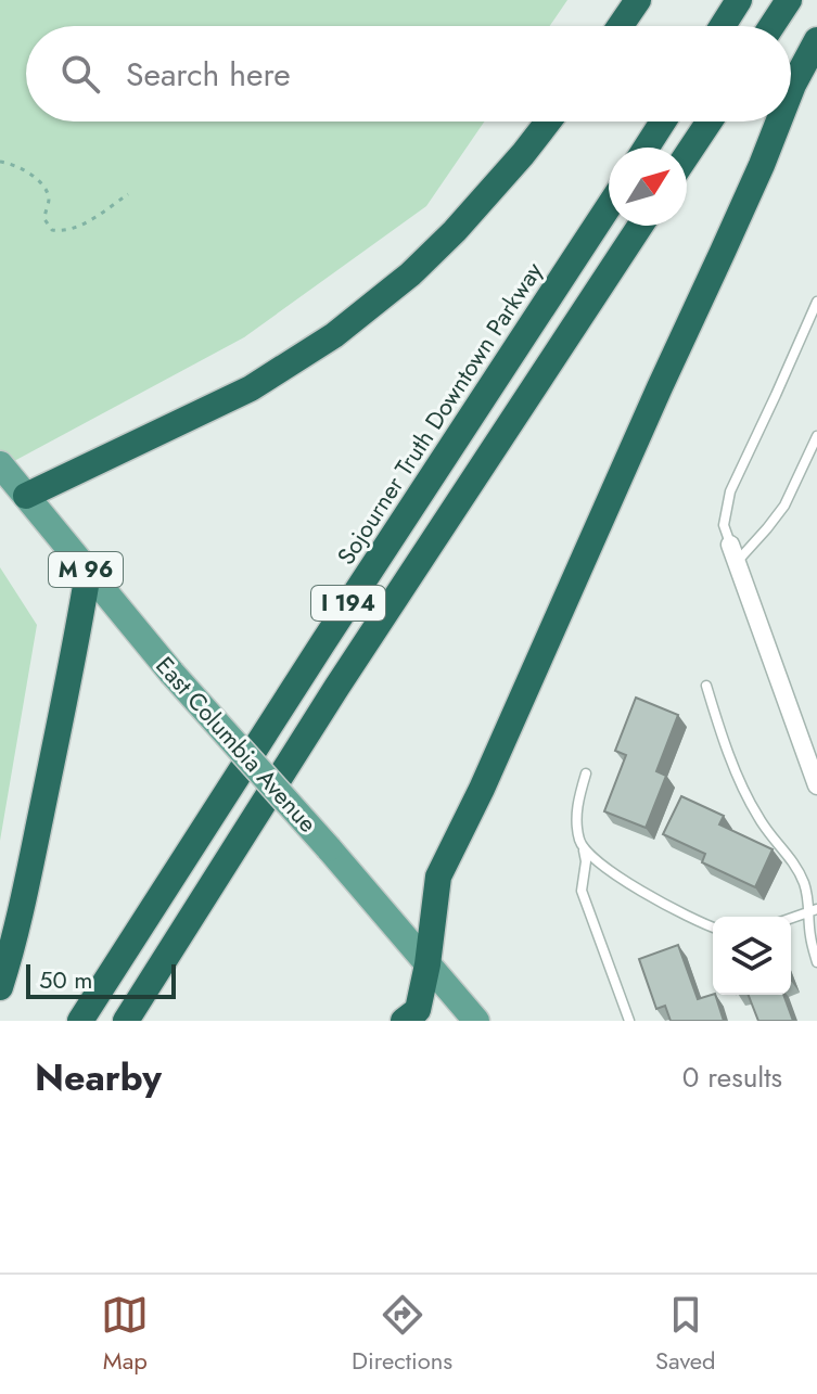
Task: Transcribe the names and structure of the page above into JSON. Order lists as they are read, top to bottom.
{
  "streets": {
    "highway": ["Sojourner Truth Downtown Parkway", "I 194"],
    "main road": ["M 96", "East Columbia Avenue"]
  },
  "scale_bar": "50 m",
  "north": "top right",
  "page": {
    "search": "Search here",
    "scale": "50 m",
    "heading": ["Nearby", "0 results"],
    "nav": ["Map", "Directions", "Saved"]
  }
}
